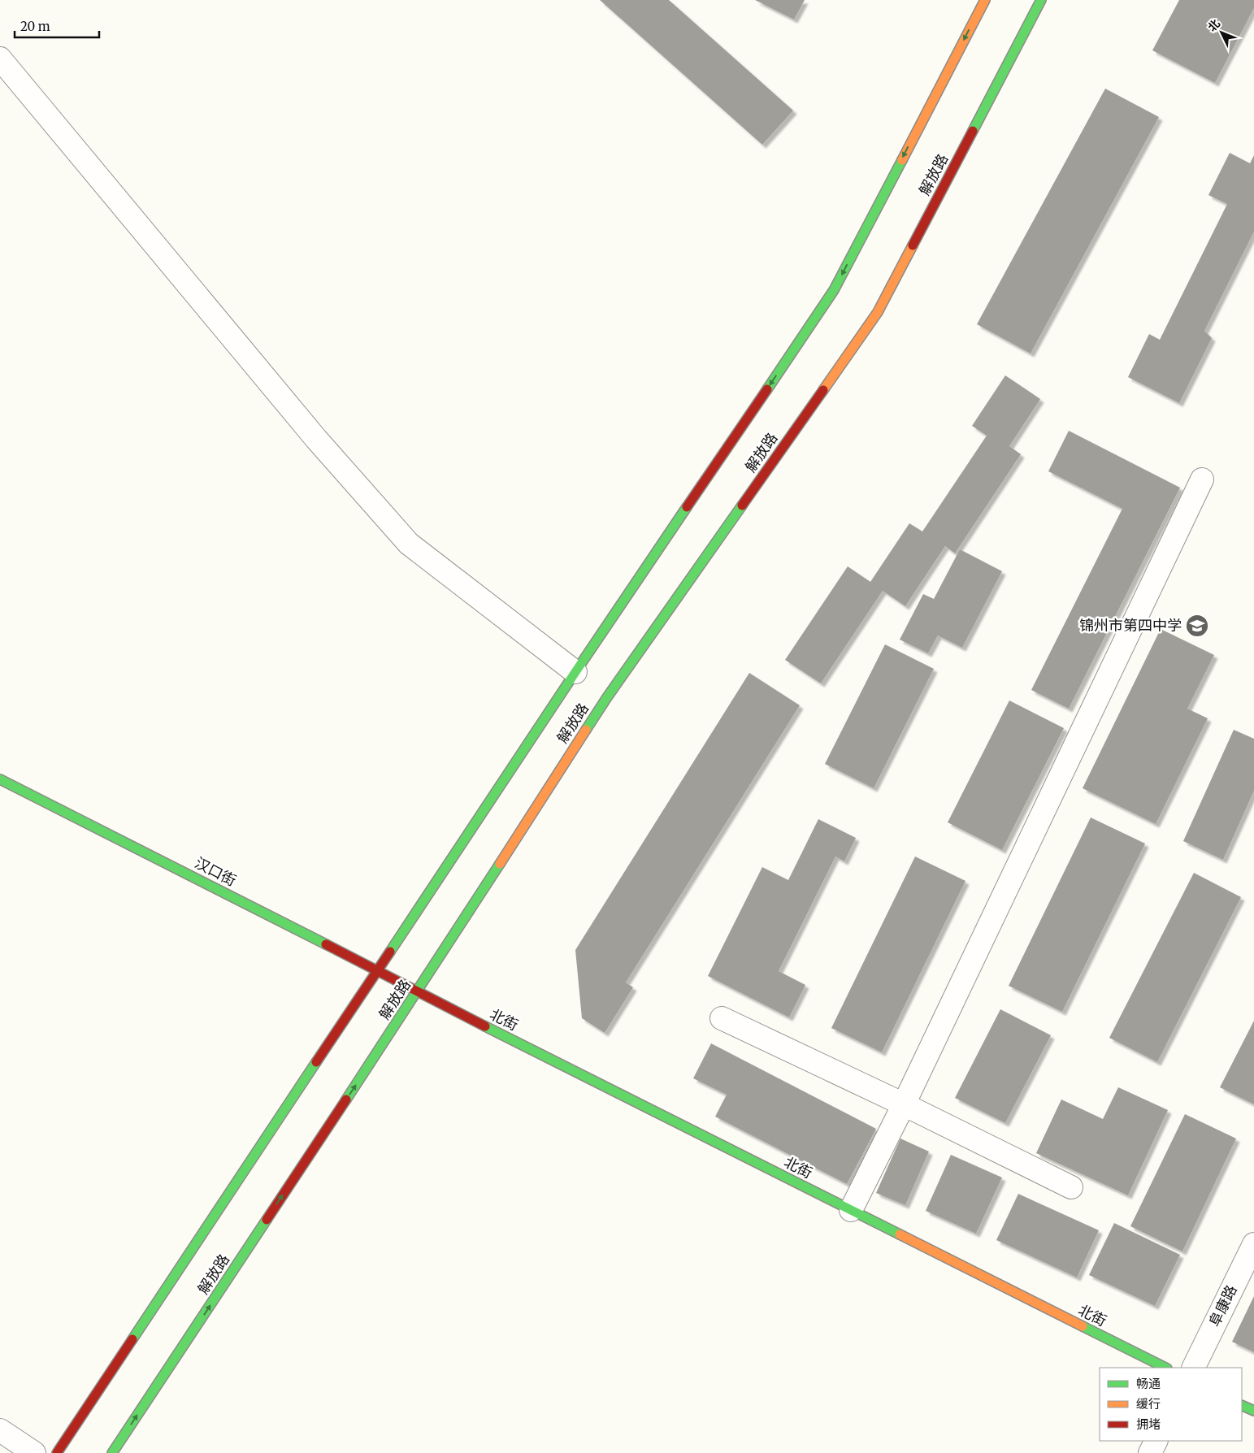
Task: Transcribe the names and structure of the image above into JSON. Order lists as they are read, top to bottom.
{
  "streets": {
    "main road": ["解放路", "汉口街", "北街"],
    "street": ["阜康路"]
  },
  "crossings": [
    ["解放路", "汉口街"],
    ["解放路", "北街"],
    ["汉口街", "北街"]
  ],
  "places": {
    "school or university": ["锦州市第四中学"]
  },
  "legend": ["畅通", "缓行", "拥堵"],
  "scale_bar": "20 m",
  "north": "top left"
}
